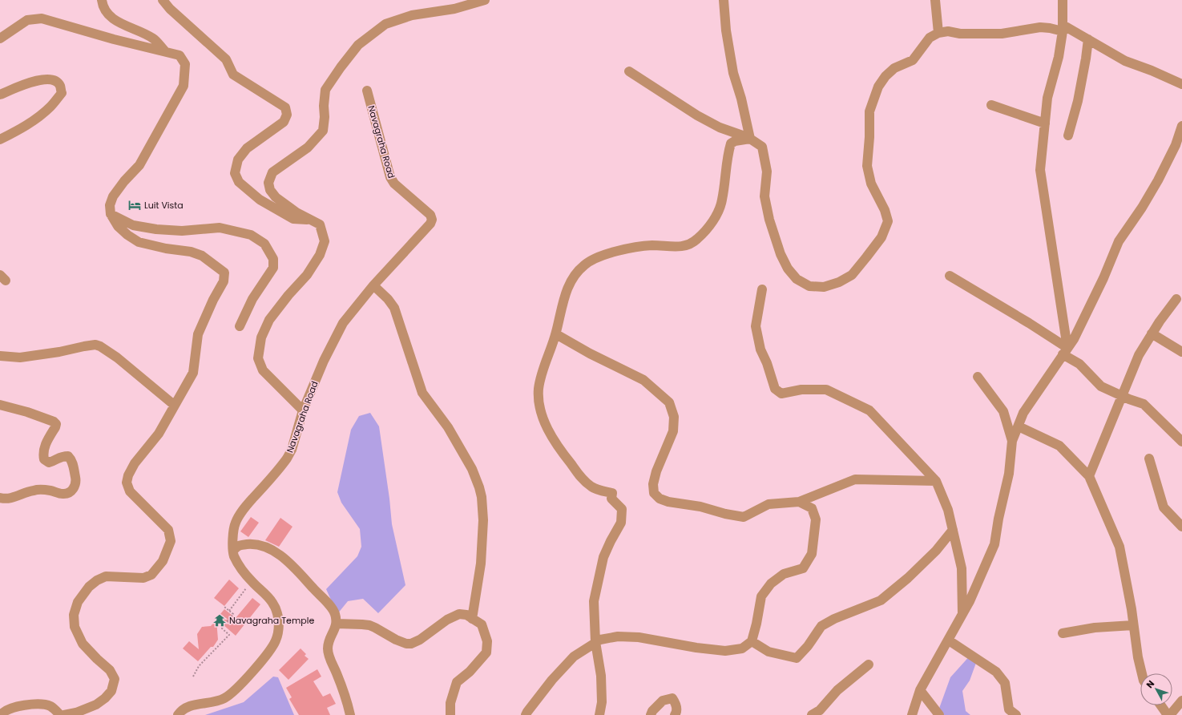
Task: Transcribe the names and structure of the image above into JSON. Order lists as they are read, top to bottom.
{
  "streets": {
    "street": ["Navagraha Road"]
  },
  "places": {
    "hotel": ["Luit Vista"],
    "temple": ["Navagraha Temple"]
  },
  "north": "top left"
}
